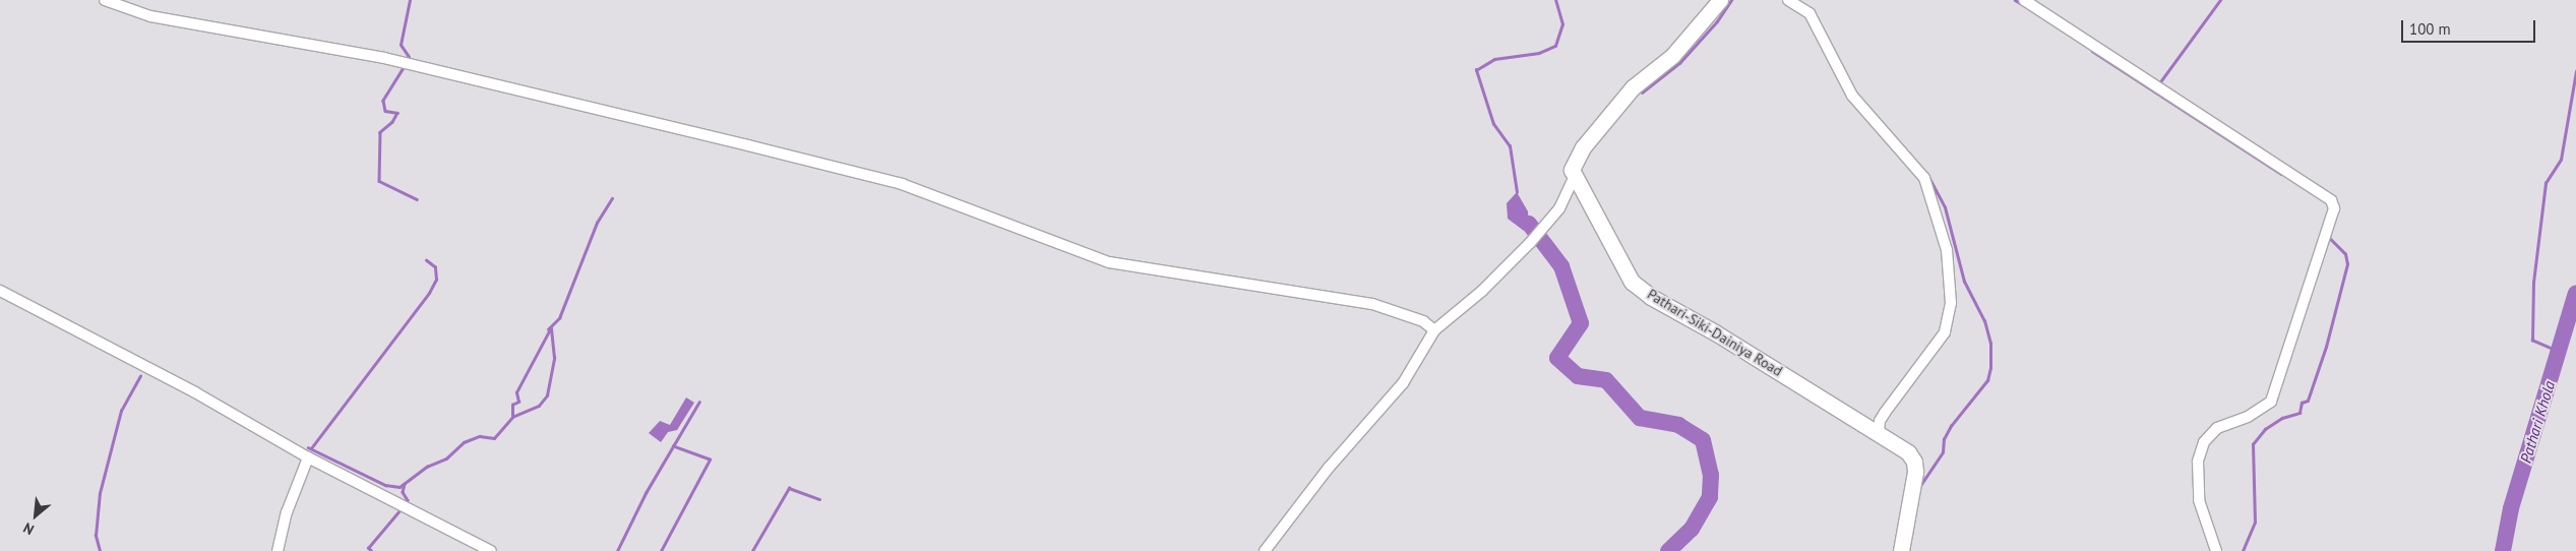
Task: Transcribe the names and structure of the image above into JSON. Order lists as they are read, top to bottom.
{
  "streets": {
    "main road": ["Pathari-Siki-Dainiya Road"]
  },
  "water": ["Pathari Khola"],
  "scale_bar": "100 m",
  "north": "bottom left"
}
